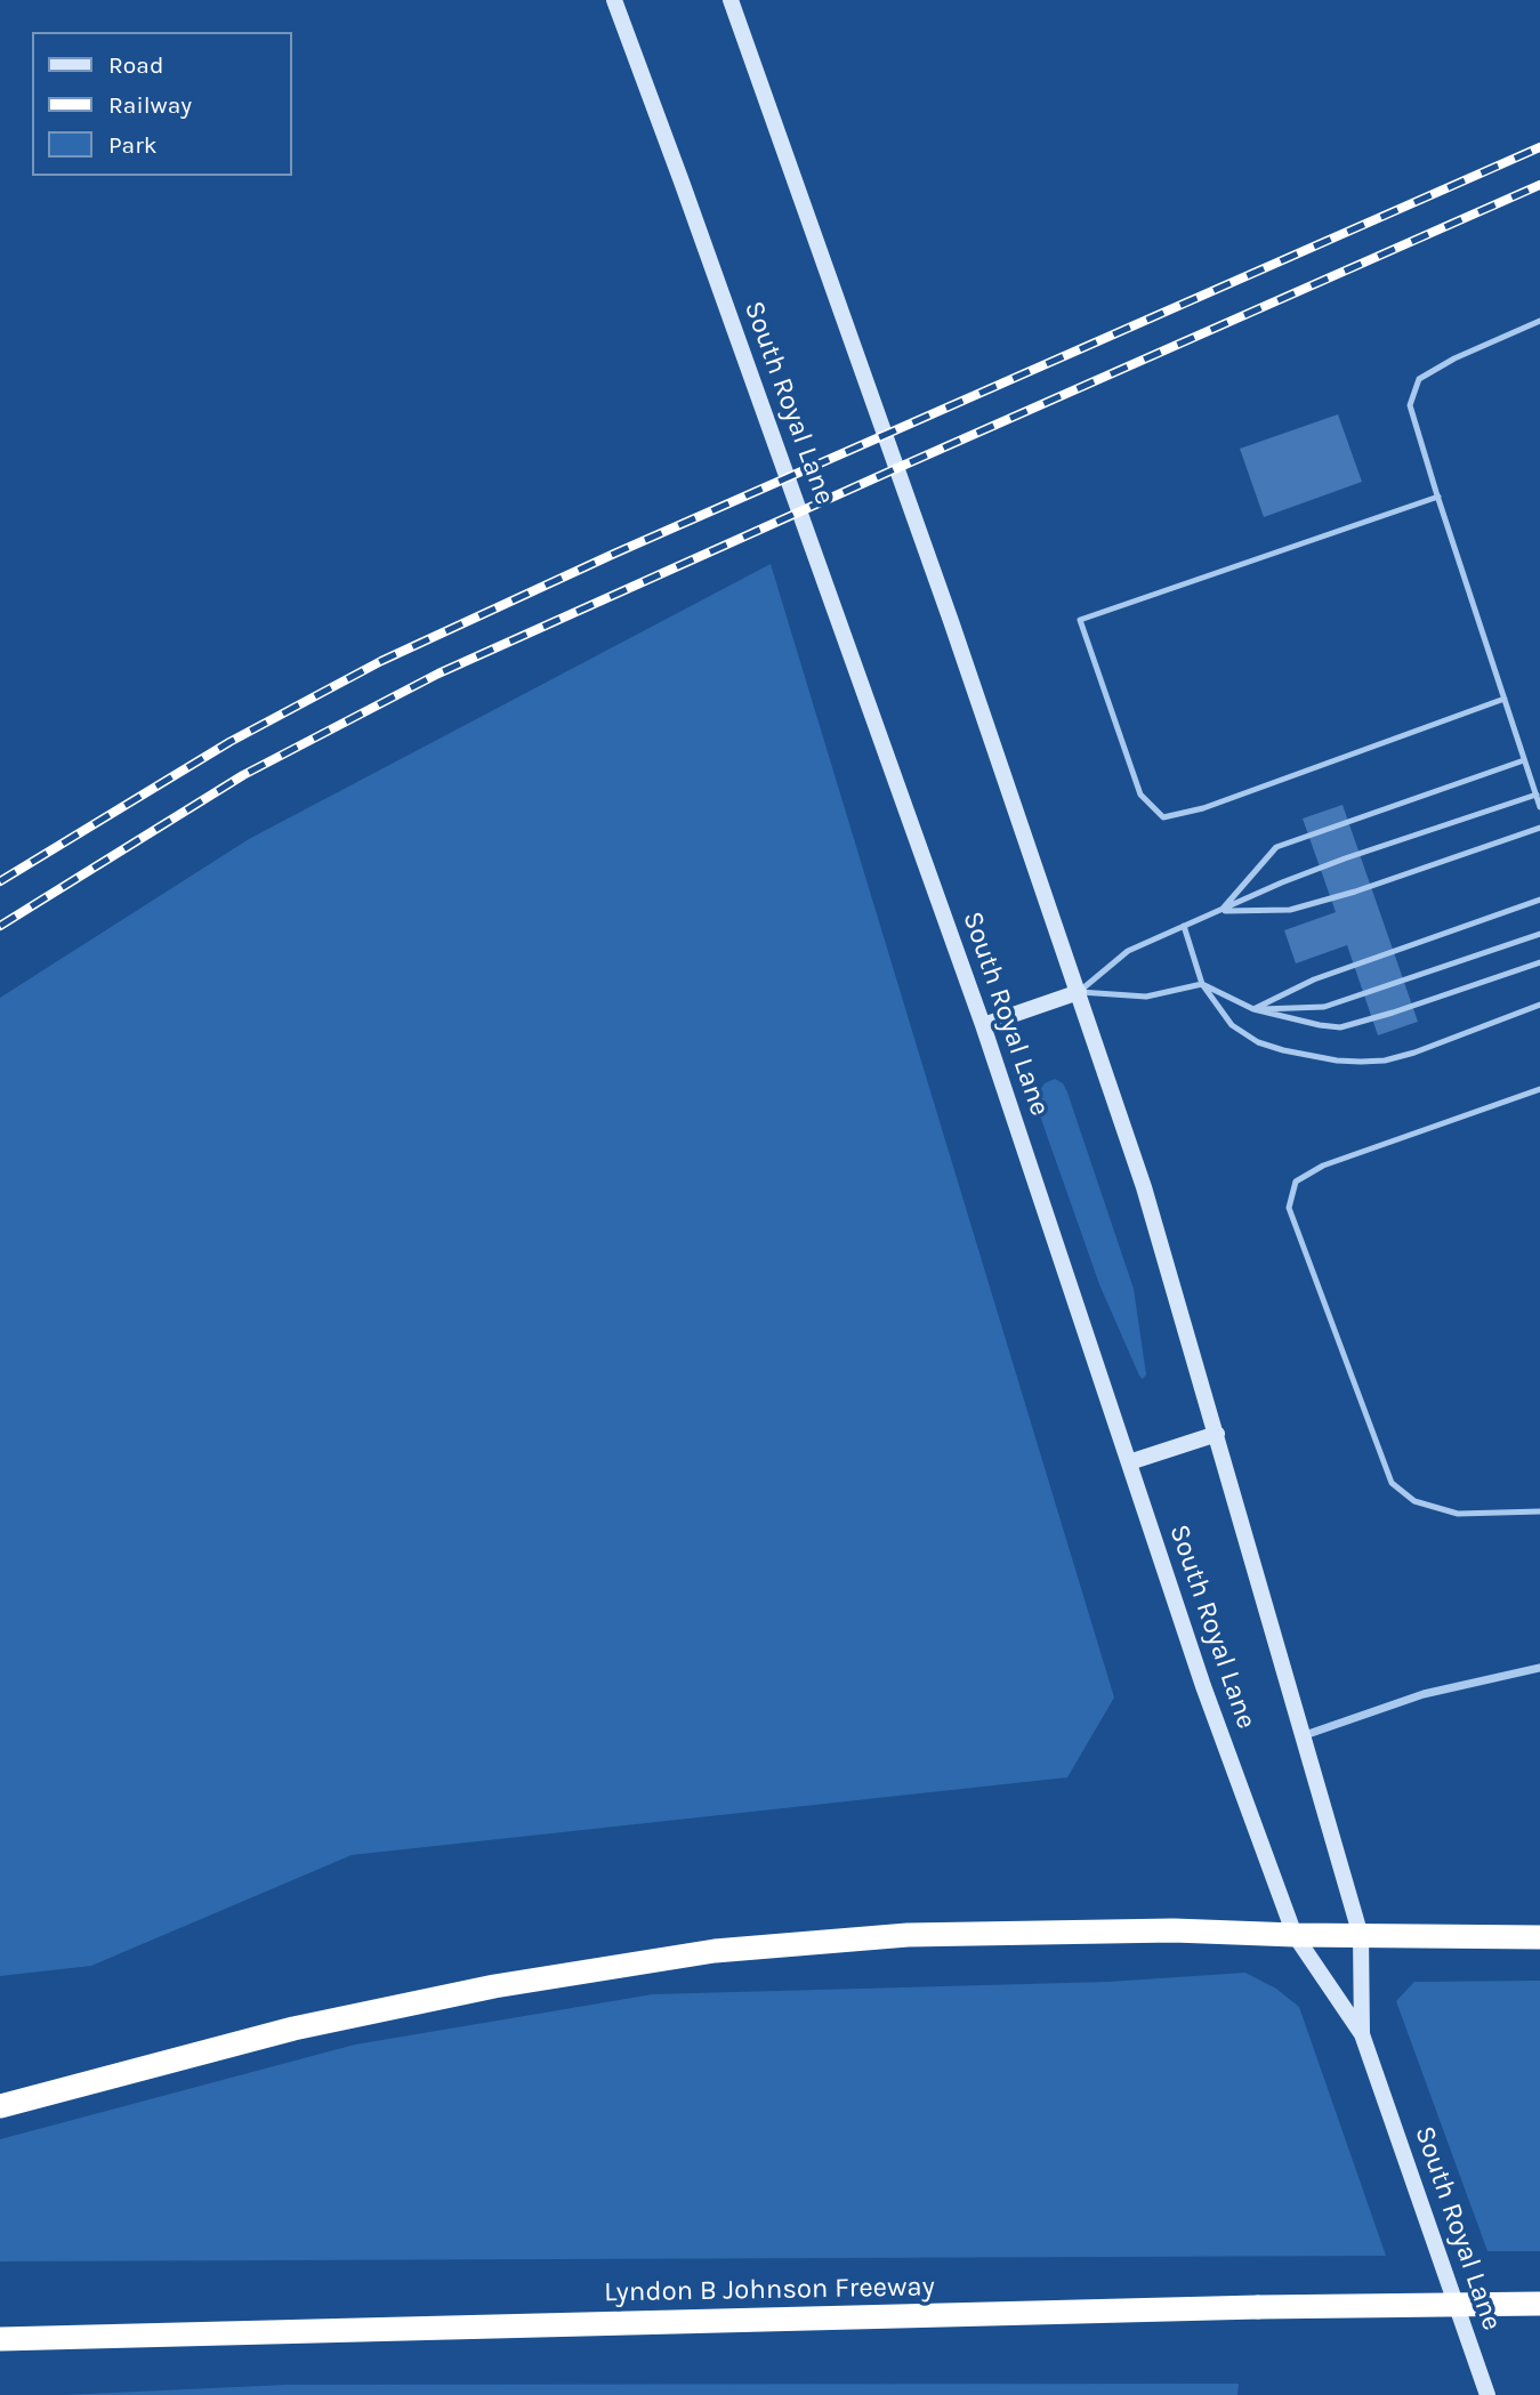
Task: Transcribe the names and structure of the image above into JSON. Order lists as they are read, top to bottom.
{
  "streets": {
    "highway": ["Lyndon B Johnson Freeway"],
    "main road": ["South Royal Lane"]
  },
  "legend": ["Road", "Railway", "Park"]
}
